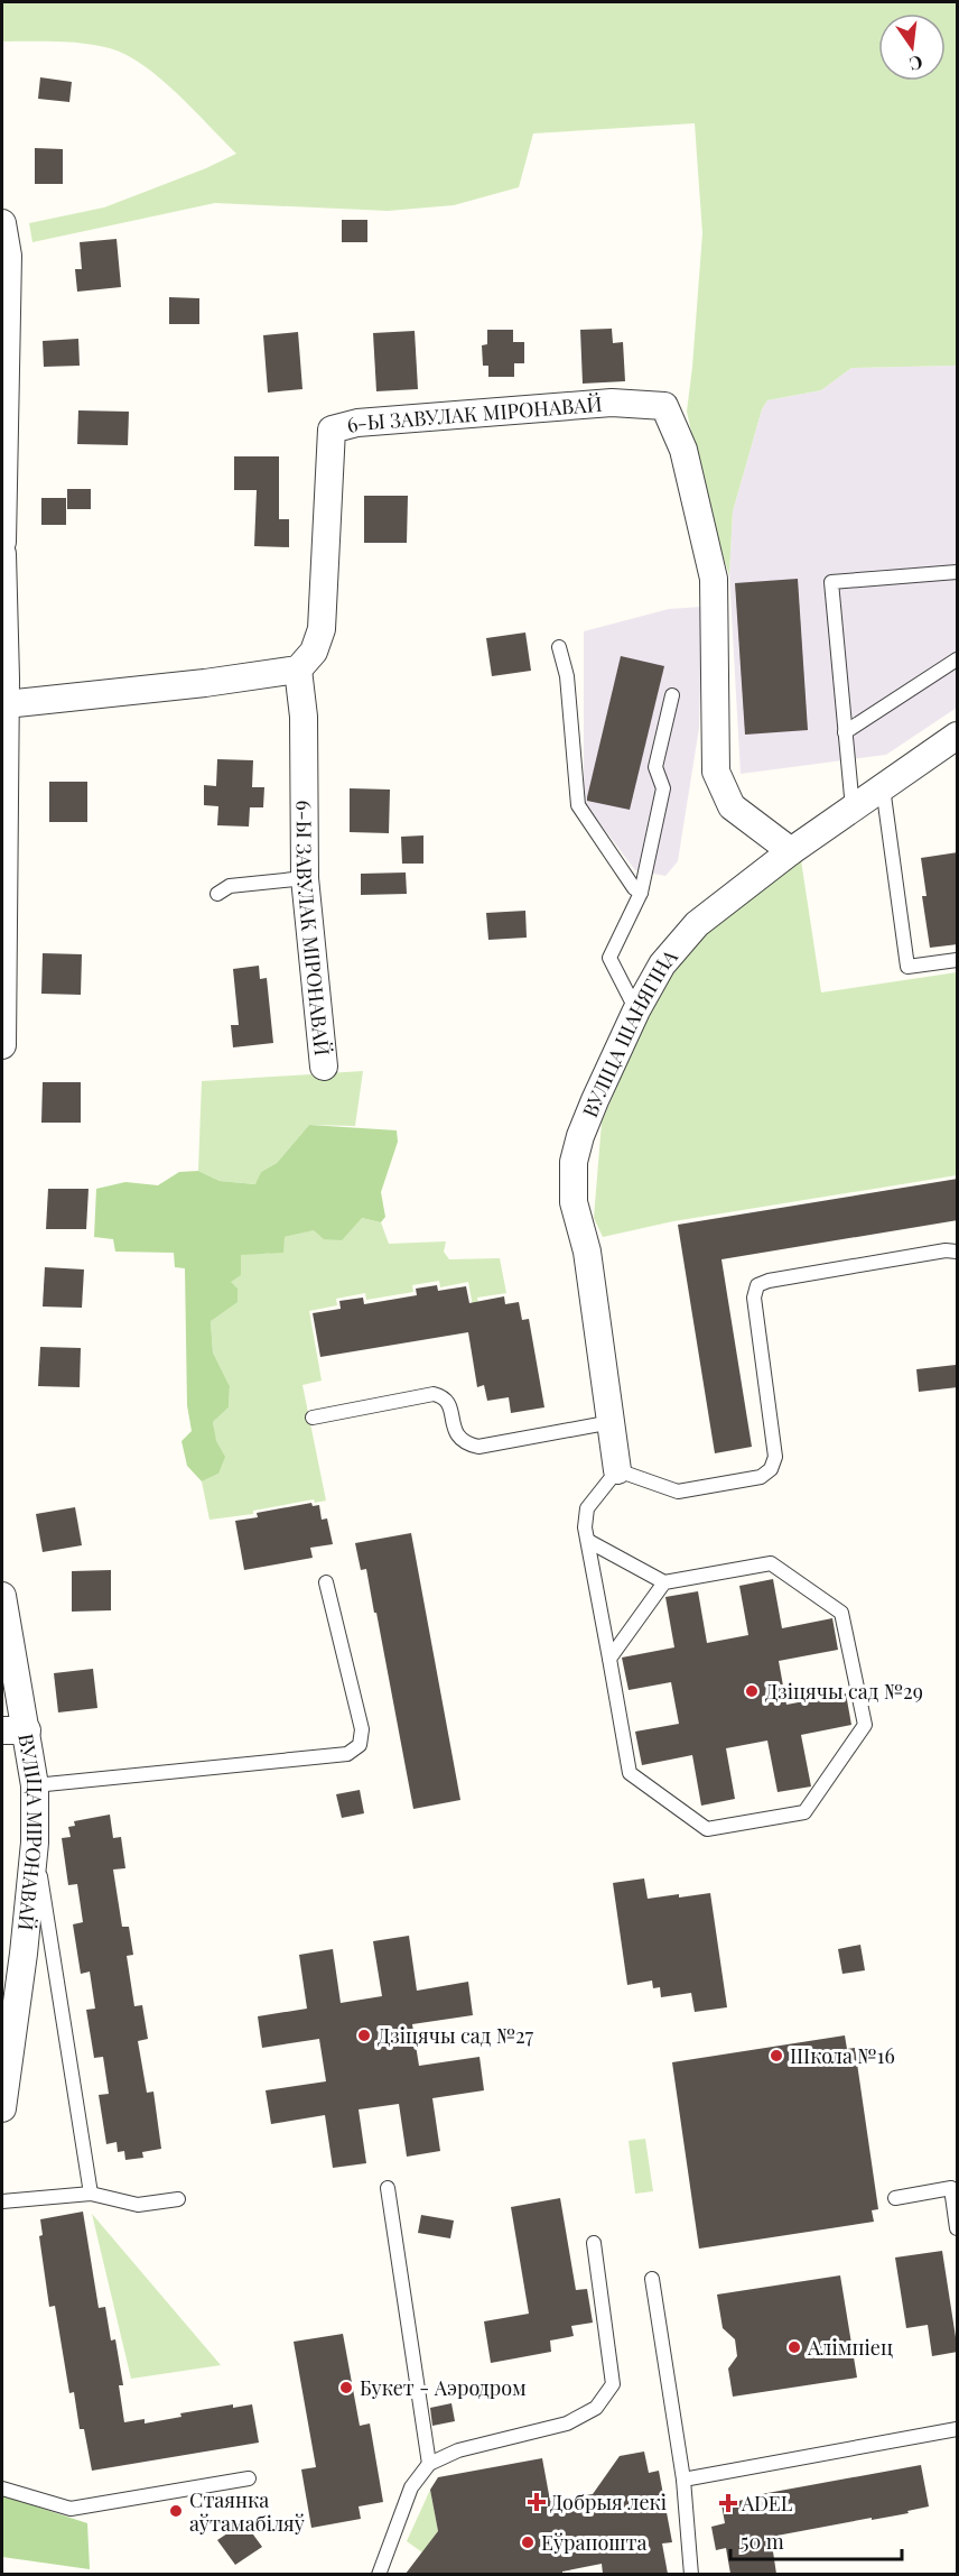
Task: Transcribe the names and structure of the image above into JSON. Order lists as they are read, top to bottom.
{
  "streets": {
    "street": ["6-Ы ЗАВУЛАК МІРОНАВАЙ", "ВУЛІЦА ШАНЯГІНА", "ВУЛІЦА МІРОНАВАЙ"]
  },
  "crossings": [
    ["6-Ы ЗАВУЛАК МІРОНАВАЙ", "ВУЛІЦА ШАНЯГІНА"]
  ],
  "places": {
    "other": [
      "Дзіцячы сад №29",
      "Дзіцячы сад №27",
      "Школа №16",
      "Алімпіец",
      "Букет - Аэродром",
      "Стаянка аўтамабіляў",
      "Еўрапошта"
    ],
    "health": ["Добрыя лекі", "ADEL"]
  },
  "scale_bar": "50 m",
  "north": "bottom"
}
